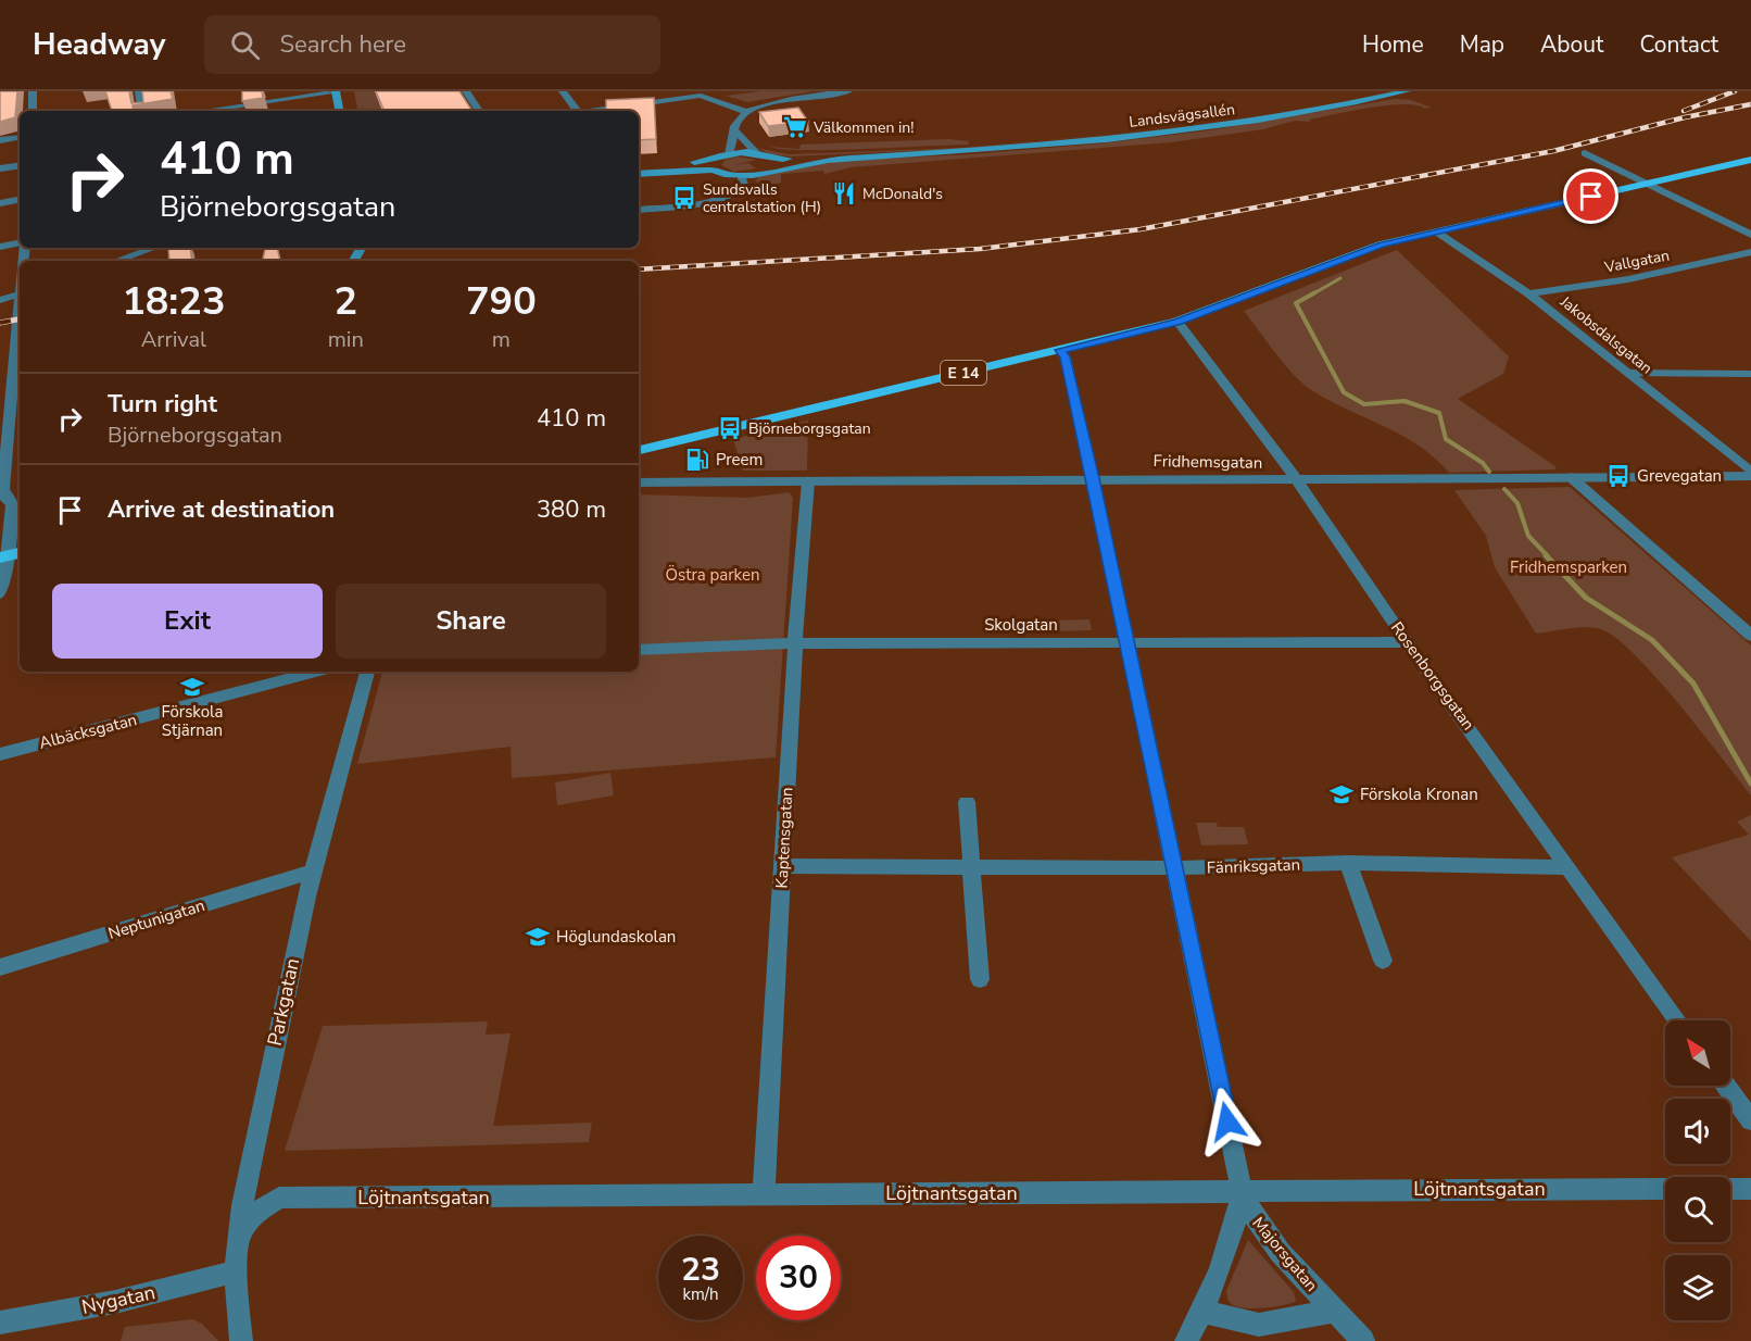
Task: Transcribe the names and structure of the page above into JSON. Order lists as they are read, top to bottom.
{
  "streets": {
    "highway": ["E 14"],
    "main road": ["Landsvägsallén"],
    "street": [
      "Vallgatan",
      "Jakobsdalsgatan",
      "Fridhemsgatan",
      "Skolgatan",
      "Rosenborgsgatan",
      "Albäcksgatan",
      "Kaptensgatan",
      "Fänriksgatan",
      "Neptunigatan",
      "Parkgatan",
      "Löjtnantsgatan",
      "Majorsgatan",
      "Nygatan"
    ]
  },
  "crossings": [
    ["Vallgatan", "Jakobsdalsgatan"],
    ["Jakobsdalsgatan", "E 14"],
    ["Jakobsdalsgatan", "Fridhemsgatan"],
    ["E 14", "Rosenborgsgatan"],
    ["E 14", "Majorsgatan"],
    ["Fridhemsgatan", "Rosenborgsgatan"],
    ["Fridhemsgatan", "Kaptensgatan"],
    ["Fridhemsgatan", "Majorsgatan"],
    ["Skolgatan", "Rosenborgsgatan"],
    ["Skolgatan", "Kaptensgatan"],
    ["Skolgatan", "Majorsgatan"],
    ["Rosenborgsgatan", "Fänriksgatan"],
    ["Kaptensgatan", "Fänriksgatan"],
    ["Kaptensgatan", "Löjtnantsgatan"],
    ["Fänriksgatan", "Majorsgatan"],
    ["Neptunigatan", "Parkgatan"],
    ["Parkgatan", "Löjtnantsgatan"],
    ["Parkgatan", "Nygatan"],
    ["Löjtnantsgatan", "Majorsgatan"]
  ],
  "parks": ["Fridhemsparken", "Östra parken"],
  "places": {
    "supermarket": ["Välkommen in!"],
    "restaurant": ["McDonald's"],
    "bus stop": ["Sundsvalls centralstation (H)", "Björneborgsgatan", "Grevegatan"],
    "fuel station": ["Preem"],
    "school or university": ["Förskola Stjärnan", "Förskola Kronan", "Höglundaskolan"]
  },
  "north": "top left",
  "page": {
    "header": "Headway",
    "search": "Search here",
    "nav": [
      "Home",
      "Map",
      "About",
      "Contact"
    ],
    "turn": ["410 m", "Björneborgsgatan"],
    "eta": [
      "18:23",
      "Arrival",
      "2",
      "min",
      "790",
      "m"
    ],
    "list": [
      {
        "name": "Turn right",
        "note": "Björneborgsgatan",
        "value": "410 m"
      },
      {
        "name": "Arrive at destination",
        "value": "380 m"
      }
    ],
    "buttons": ["Exit", "Share"],
    "speed": "23 km/h",
    "limit": "30"
  }
}
